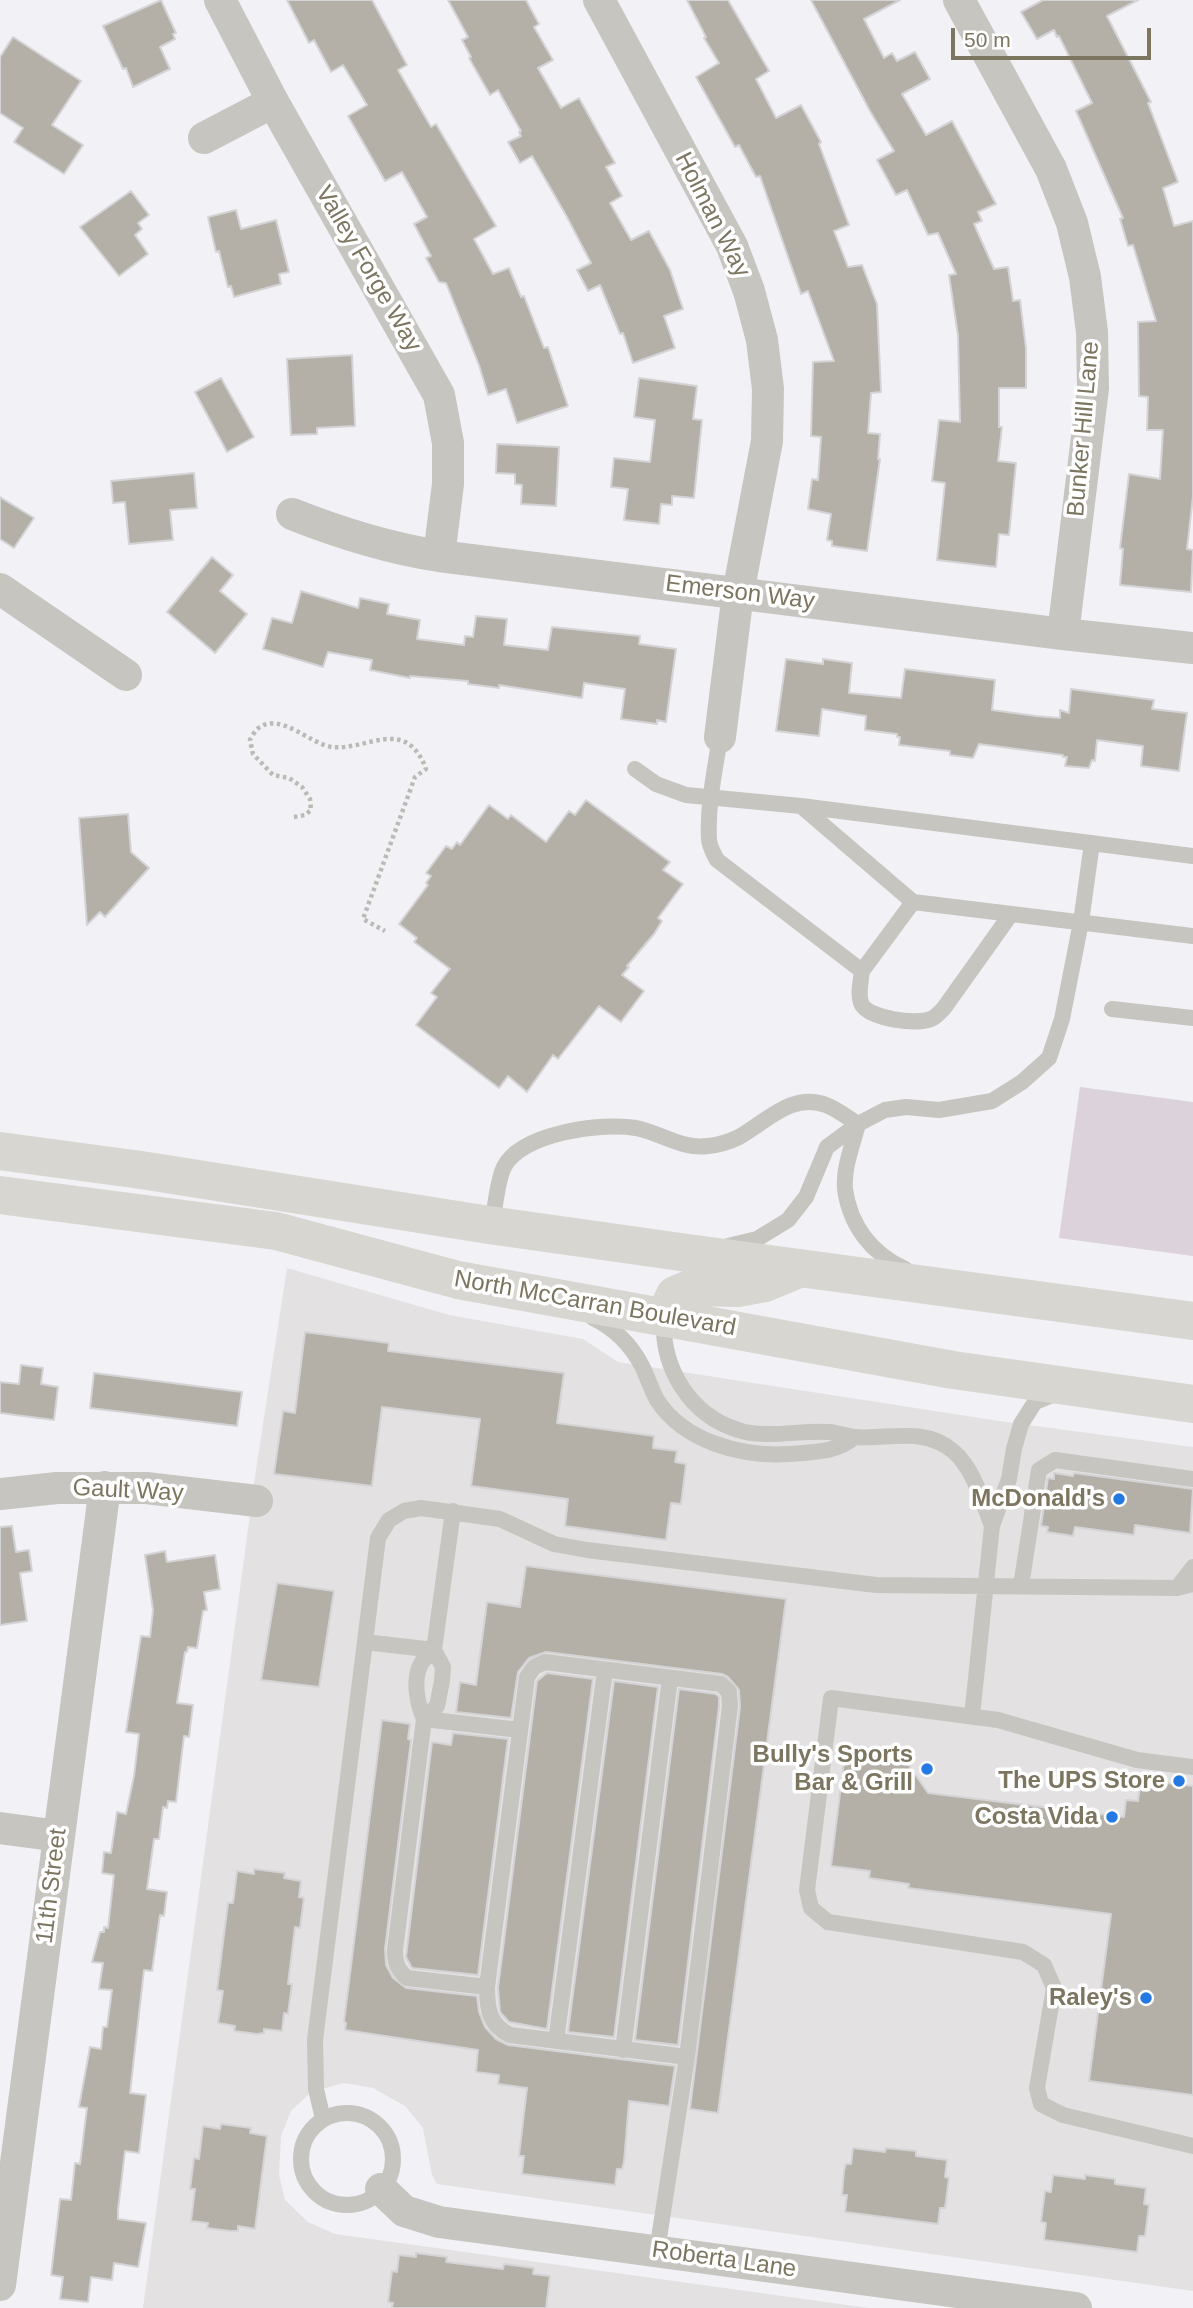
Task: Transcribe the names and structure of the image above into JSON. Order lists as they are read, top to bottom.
{
  "streets": {
    "main road": ["North McCarran Boulevard"],
    "street": [
      "Holman Way",
      "Valley Forge Way",
      "Bunker Hill Lane",
      "Emerson Way",
      "Gault Way",
      "11th Street",
      "Roberta Lane"
    ]
  },
  "crossings": [
    ["Holman Way", "Emerson Way"],
    ["Valley Forge Way", "Emerson Way"],
    ["Bunker Hill Lane", "Emerson Way"],
    ["Gault Way", "11th Street"]
  ],
  "places": [
    "McDonald's",
    "Bully's Sports Bar & Grill",
    "The UPS Store",
    "Costa Vida",
    "Raley's"
  ],
  "scale_bar": "50 m"
}
